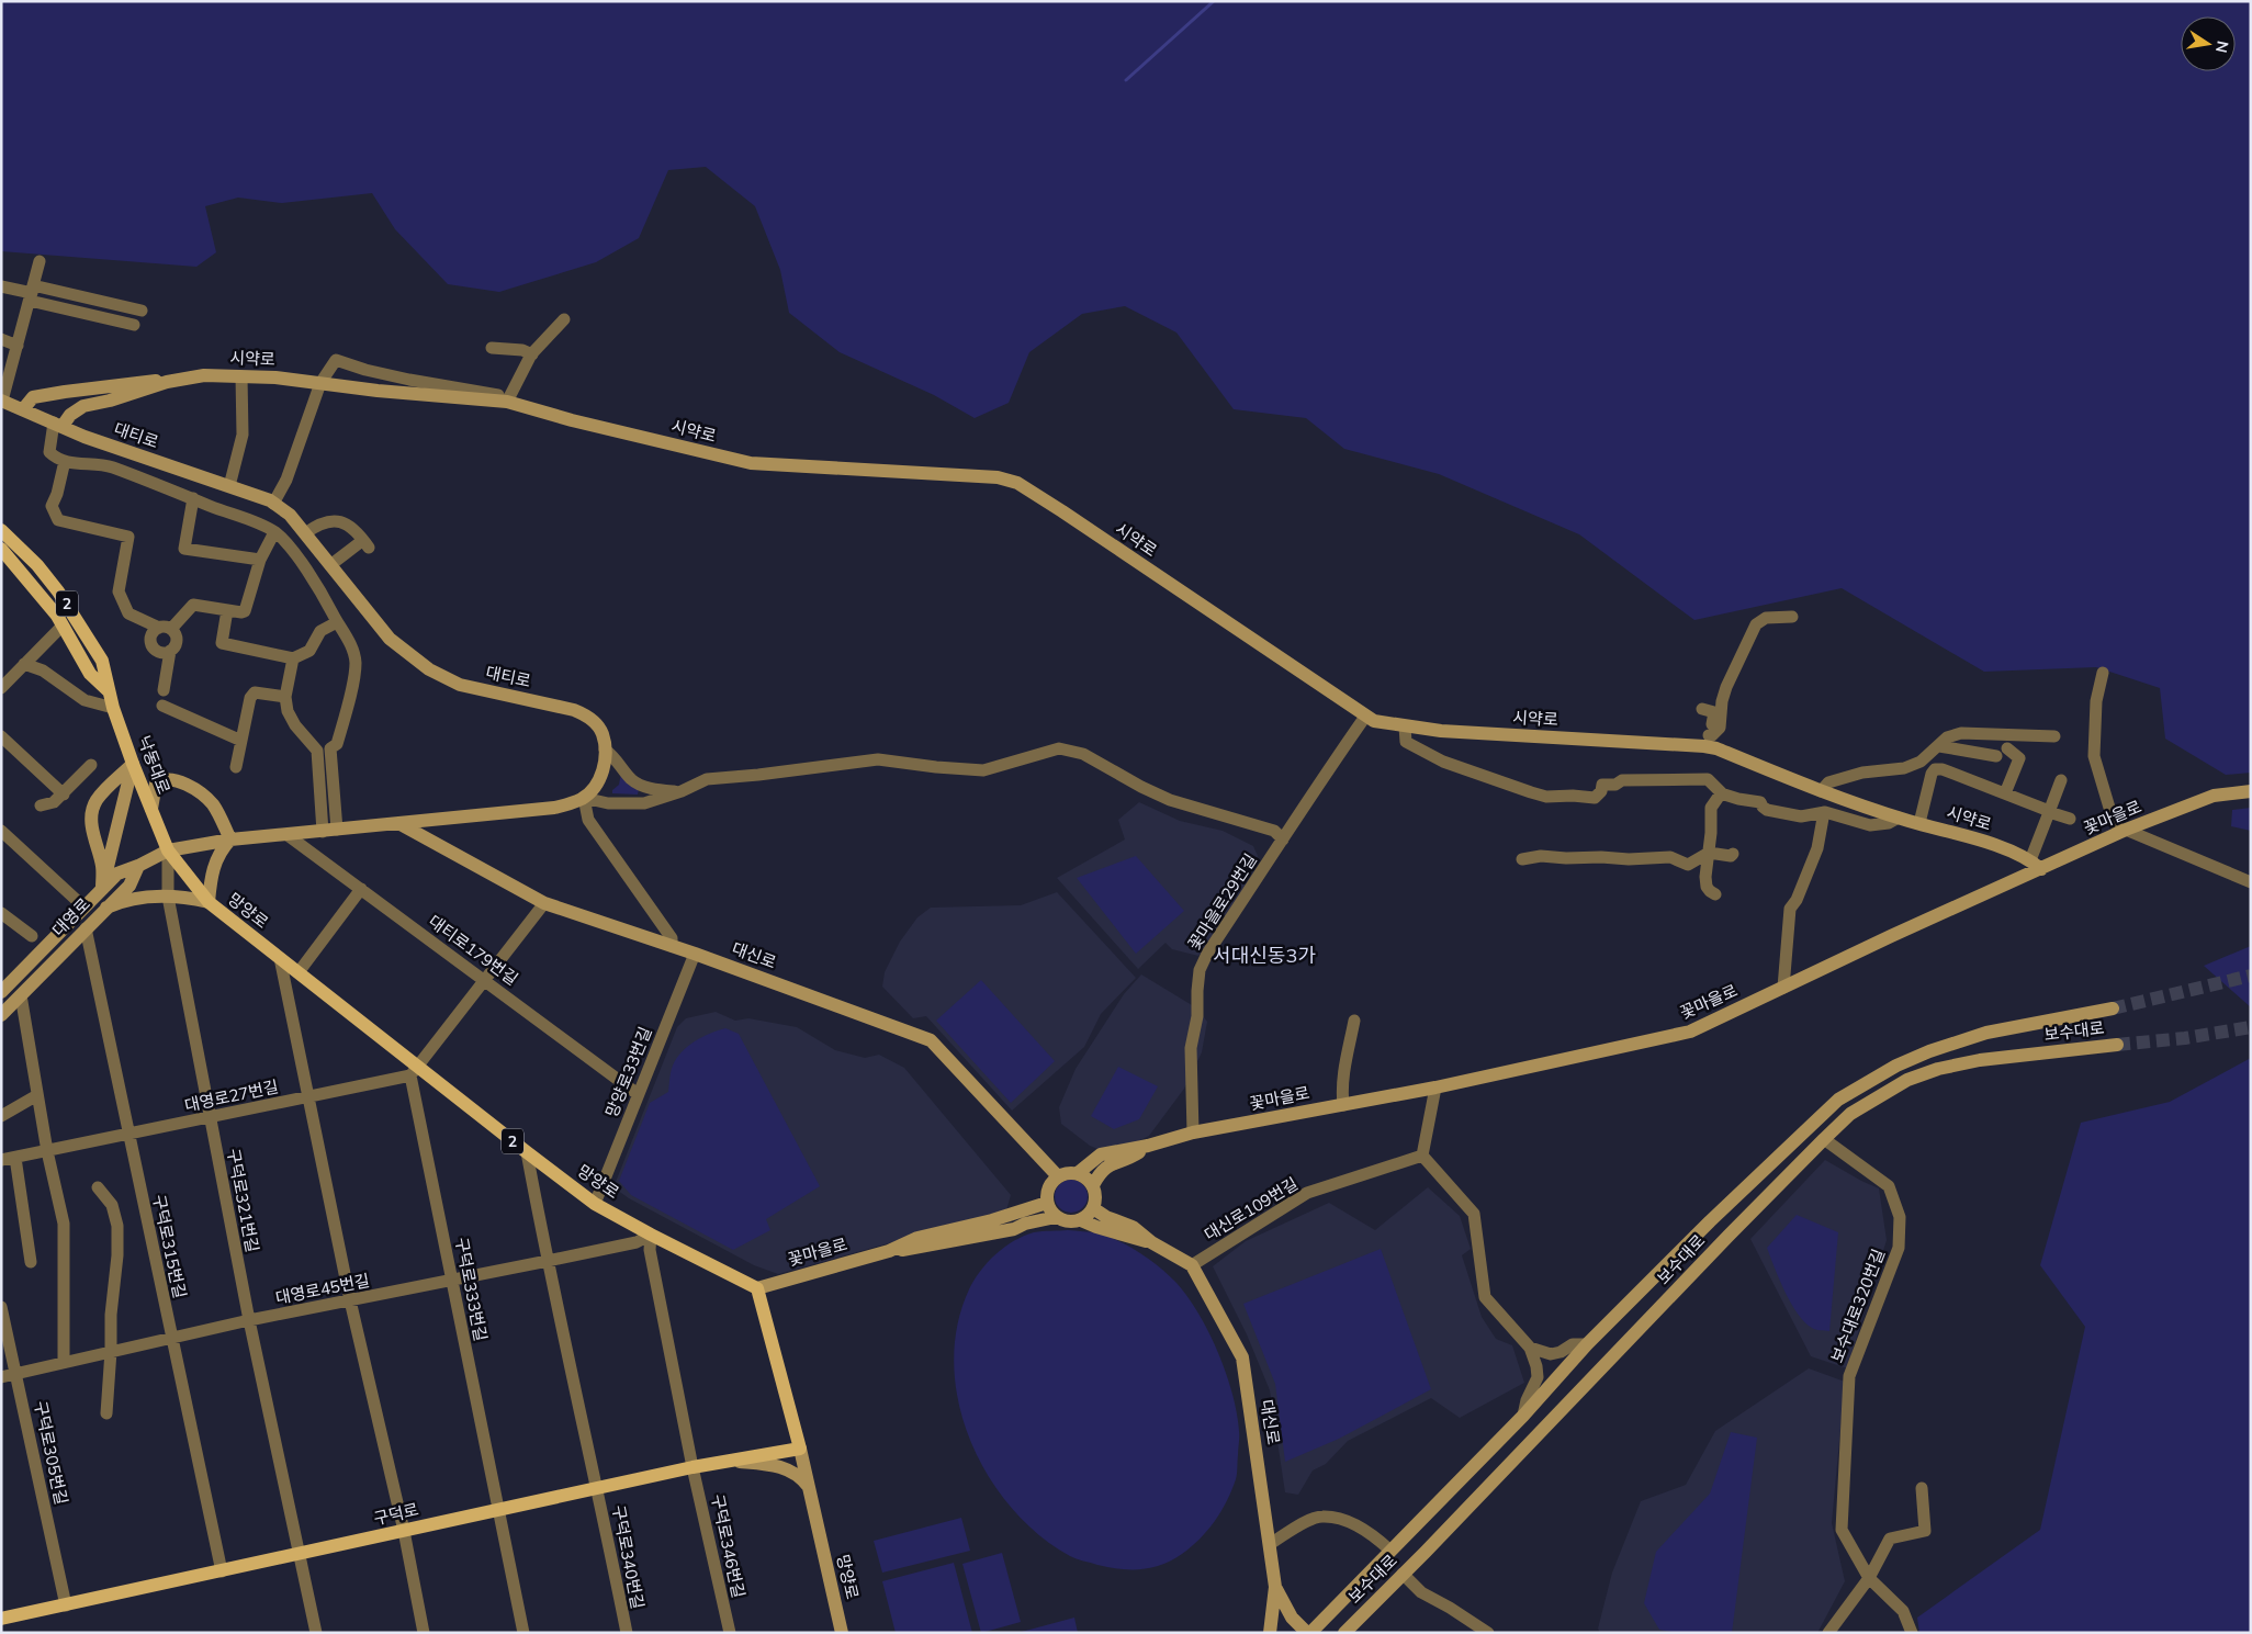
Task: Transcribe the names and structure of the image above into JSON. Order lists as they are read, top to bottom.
{
  "streets": {
    "main road": [
      "시약로",
      "대티로",
      "2",
      "낙동대로",
      "꽃마을로",
      "망양로",
      "대영로",
      "대신로",
      "보수대로",
      "구덕로"
    ],
    "street": [
      "꽃마을로29번길",
      "대티로179번길",
      "망양로33번길",
      "대영로27번길",
      "구덕로321번길",
      "대신로109번길",
      "구덕로315번길",
      "대영로45번길",
      "구덕로333번길",
      "보수대로320번길",
      "구덕로305번길",
      "구덕로346번길",
      "구덕로340번길"
    ]
  },
  "crossings": [
    ["시약로", "대티로"],
    ["시약로", "꽃마을로"],
    ["시약로", "꽃마을로29번길"],
    ["2", "낙동대로"],
    ["낙동대로", "망양로"],
    ["낙동대로", "구덕로321번길"],
    ["꽃마을로", "꽃마을로29번길"],
    ["꽃마을로", "망양로"],
    ["꽃마을로", "대신로"],
    ["망양로", "망양로33번길"],
    ["망양로", "대영로27번길"],
    ["망양로", "구덕로321번길"],
    ["망양로", "대영로45번길"],
    ["망양로", "구덕로333번길"],
    ["망양로", "구덕로"],
    ["망양로", "구덕로346번길"],
    ["망양로", "구덕로340번길"],
    ["대영로", "구덕로315번길"],
    ["대티로179번길", "망양로33번길"],
    ["대신로", "보수대로"],
    ["대신로", "망양로33번길"],
    ["대신로", "대신로109번길"],
    ["보수대로", "보수대로320번길"],
    ["대영로27번길", "구덕로321번길"],
    ["대영로27번길", "구덕로315번길"],
    ["대영로27번길", "구덕로333번길"],
    ["구덕로321번길", "대영로45번길"],
    ["구덕로321번길", "구덕로"],
    ["구덕로315번길", "대영로45번길"],
    ["구덕로315번길", "구덕로"],
    ["대영로45번길", "구덕로333번길"],
    ["대영로45번길", "구덕로305번길"],
    ["대영로45번길", "구덕로346번길"],
    ["대영로45번길", "구덕로340번길"],
    ["구덕로333번길", "구덕로"],
    ["구덕로305번길", "구덕로"],
    ["구덕로", "구덕로346번길"],
    ["구덕로", "구덕로340번길"]
  ],
  "districts": ["서대신동3가"],
  "north": "right"
}
